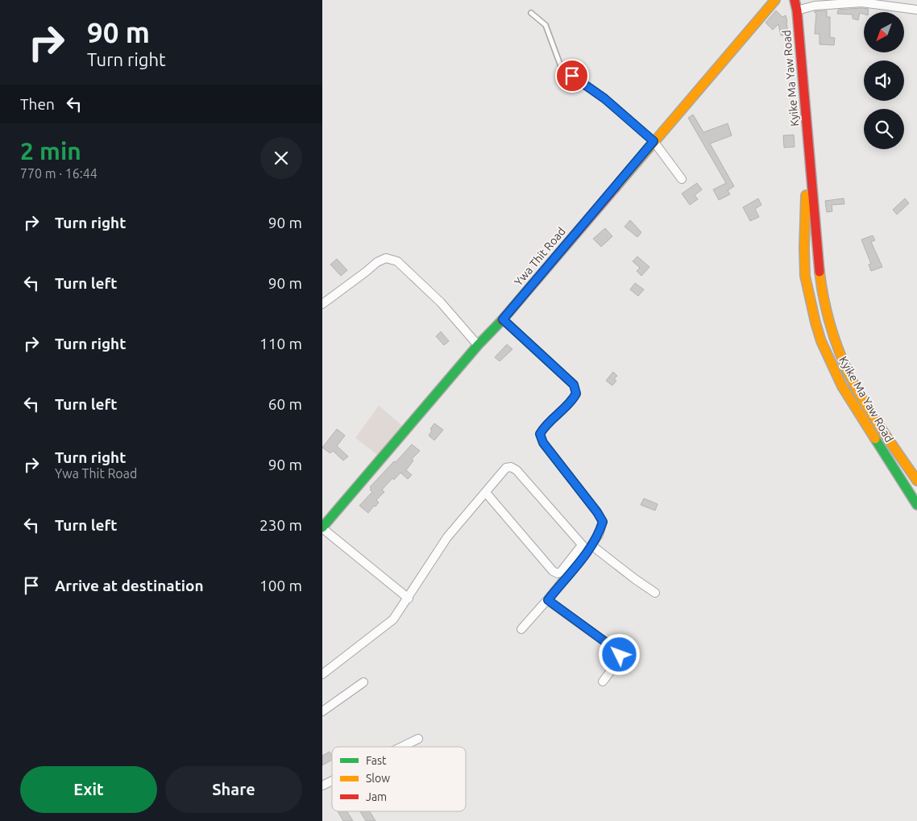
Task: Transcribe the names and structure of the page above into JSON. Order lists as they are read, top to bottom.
{
  "streets": {
    "main road": ["Kyike Ma Yaw Road", "Ywa Thit Road"]
  },
  "legend": ["Fast", "Slow", "Jam"],
  "north": "bottom left",
  "page": {
    "turn": ["90 m", "Turn right"],
    "then": "Then",
    "heading": ["2 min", "770 m · 16:44"],
    "list": [
      {
        "name": "Turn right",
        "value": "90 m"
      },
      {
        "name": "Turn left",
        "value": "90 m"
      },
      {
        "name": "Turn right",
        "value": "110 m"
      },
      {
        "name": "Turn left",
        "value": "60 m"
      },
      {
        "name": "Turn right",
        "note": "Ywa Thit Road",
        "value": "90 m"
      },
      {
        "name": "Turn left",
        "value": "230 m"
      },
      {
        "name": "Arrive at destination",
        "value": "100 m"
      }
    ],
    "buttons": ["Exit", "Share"]
  }
}
